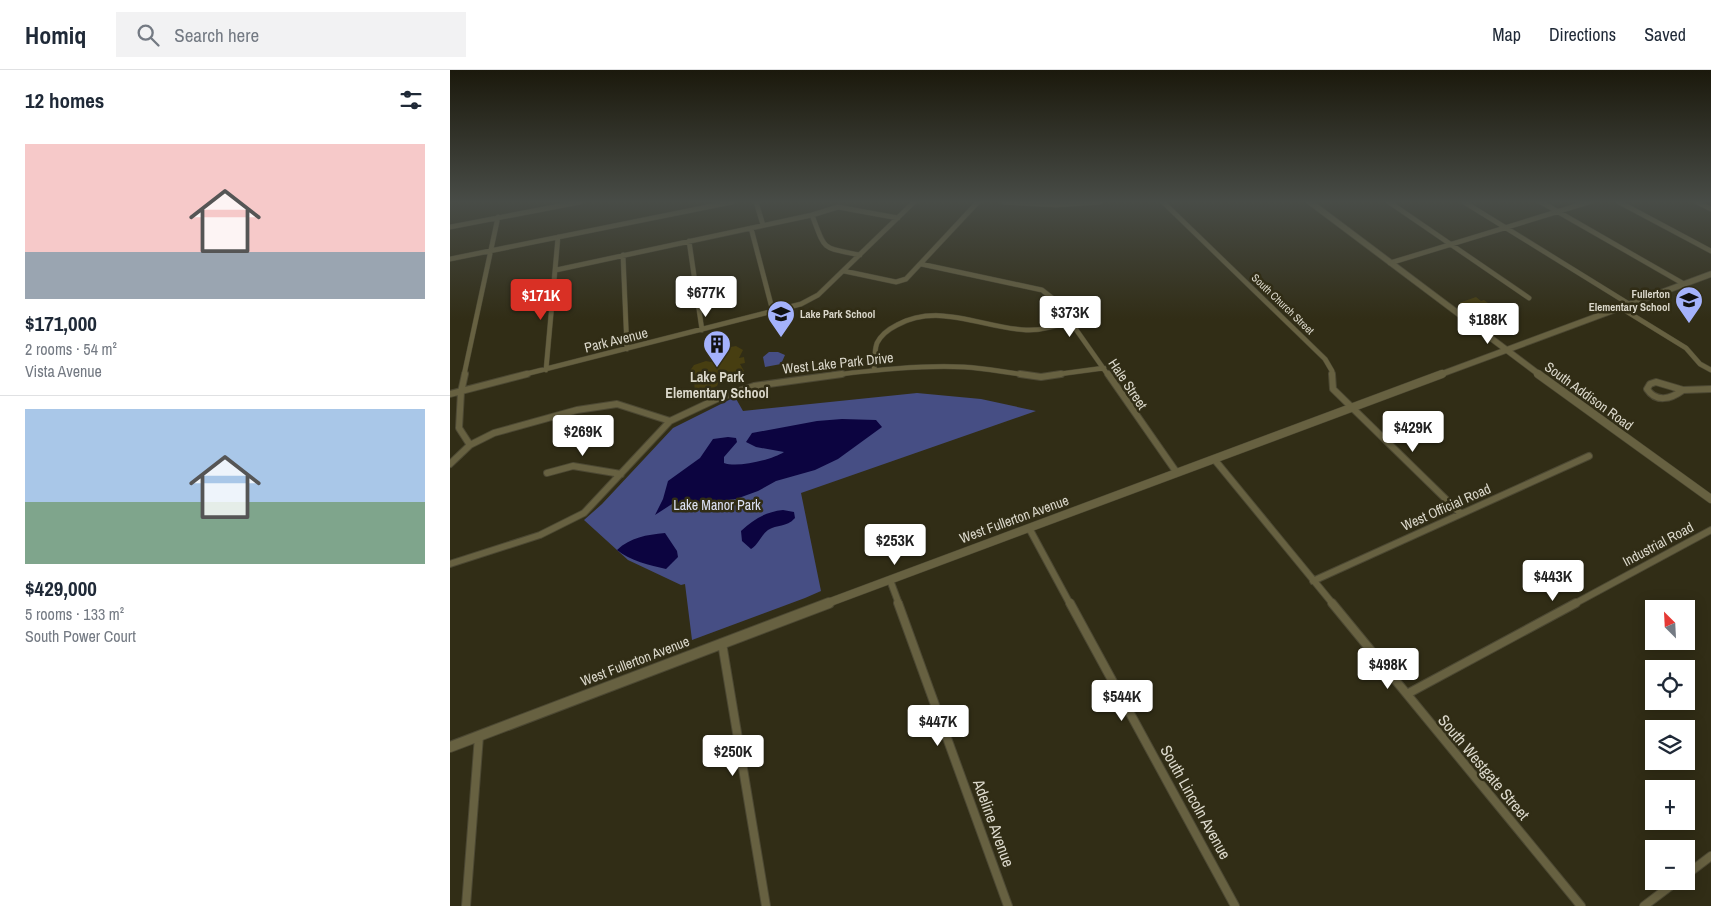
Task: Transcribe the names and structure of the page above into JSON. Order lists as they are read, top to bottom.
{
  "streets": {
    "street": [
      "South Church Street",
      "Park Avenue",
      "West Lake Park Drive",
      "Hale Street",
      "South Addison Road",
      "West Official Road",
      "West Fullerton Avenue",
      "Industrial Road",
      "South Westgate Street",
      "South Lincoln Avenue",
      "Adeline Avenue"
    ]
  },
  "crossings": [
    ["South Church Street", "West Official Road"],
    ["South Church Street", "West Fullerton Avenue"],
    ["West Lake Park Drive", "Hale Street"],
    ["Hale Street", "West Fullerton Avenue"],
    ["South Addison Road", "West Fullerton Avenue"],
    ["West Official Road", "South Westgate Street"],
    ["West Fullerton Avenue", "South Westgate Street"],
    ["West Fullerton Avenue", "South Lincoln Avenue"],
    ["West Fullerton Avenue", "Adeline Avenue"],
    ["Industrial Road", "South Westgate Street"]
  ],
  "parks": ["Lake Manor Park"],
  "places": {
    "school or university": ["Fullerton Elementary School", "Lake Park School"],
    "building": ["Lake Park Elementary School"]
  },
  "north": "top left",
  "page": {
    "header": "Homiq",
    "search": "Search here",
    "nav": ["Map", "Directions", "Saved"],
    "heading": "12 homes",
    "list": [
      {
        "name": "$171,000",
        "note": "2 rooms · 54 m² · Vista Avenue"
      },
      {
        "name": "$429,000",
        "note": "5 rooms · 133 m² · South Power Court"
      }
    ],
    "price": [
      "$677K",
      "$171K",
      "$373K",
      "$188K",
      "$429K",
      "$269K",
      "$253K",
      "$443K",
      "$498K",
      "$544K",
      "$447K",
      "$250K"
    ],
    "map_buttons": ["+", "−"]
  }
}
